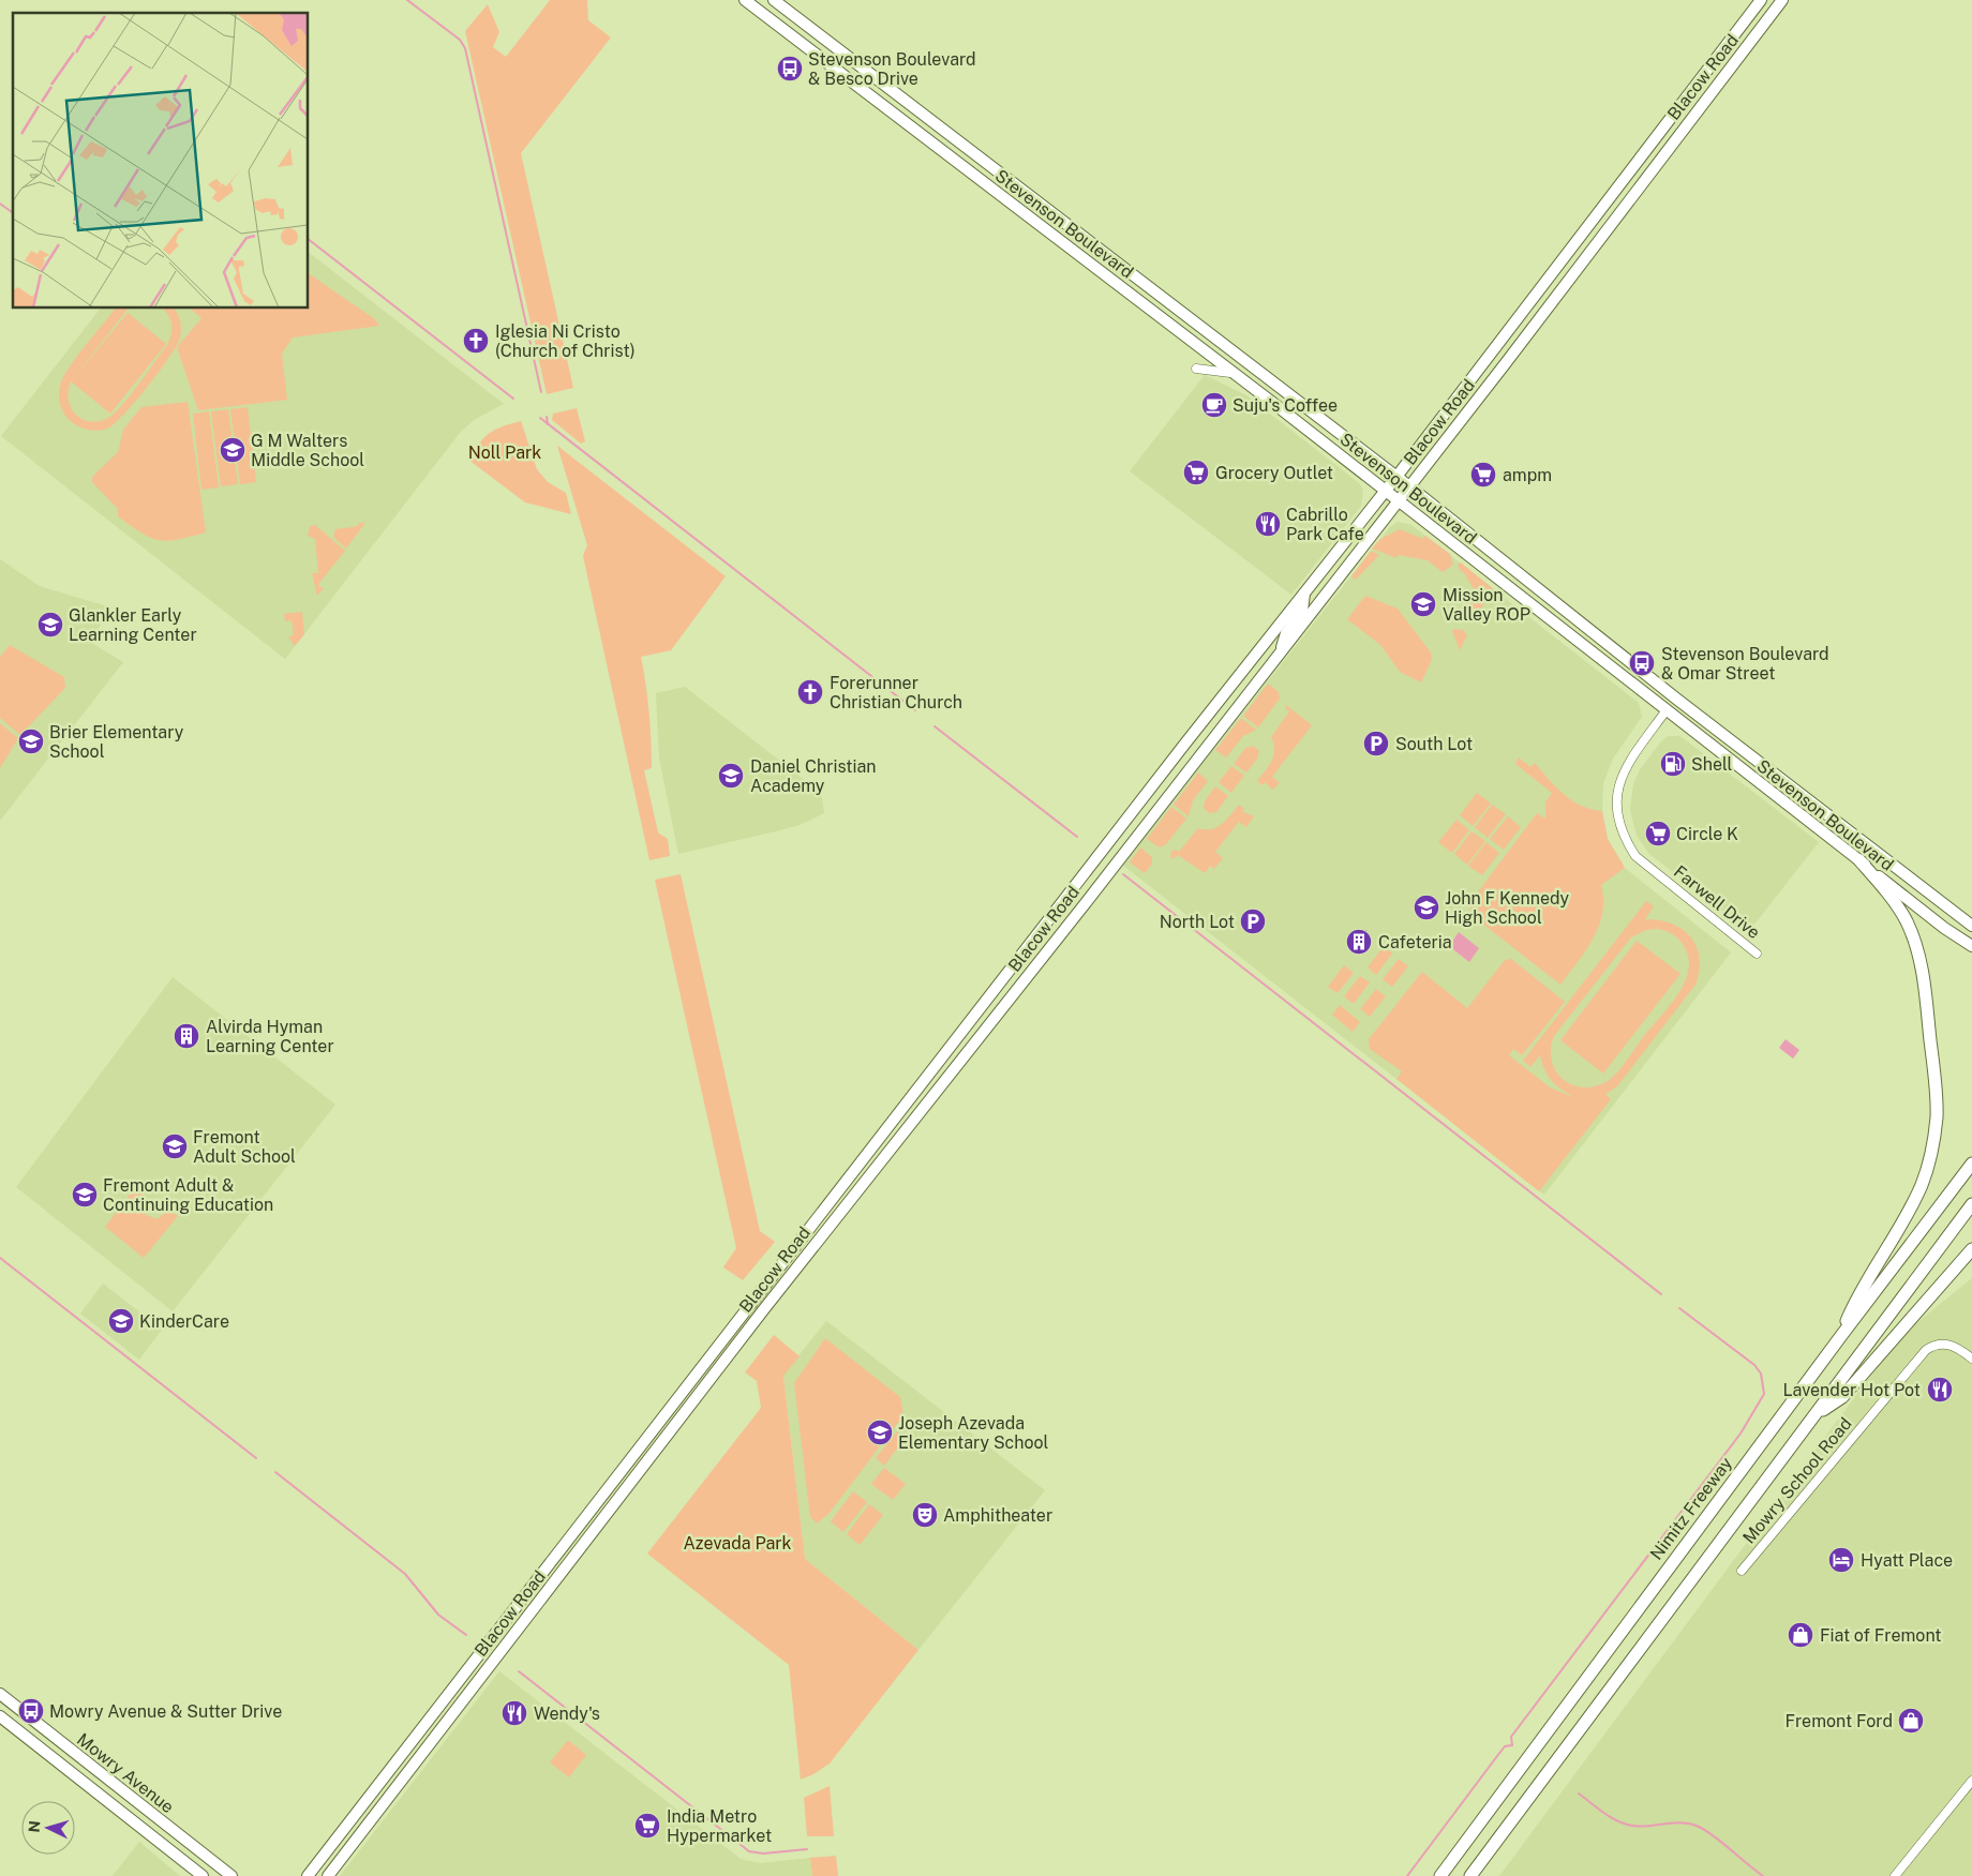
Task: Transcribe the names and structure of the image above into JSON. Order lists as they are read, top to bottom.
{
  "streets": {
    "highway": ["Nimitz Freeway"],
    "main road": ["Blacow Road", "Stevenson Boulevard", "Mowry Avenue"],
    "street": ["Farwell Drive", "Mowry School Road"]
  },
  "crossings": [
    ["Blacow Road", "Stevenson Boulevard"],
    ["Stevenson Boulevard", "Farwell Drive"]
  ],
  "parks": ["Noll Park", "Azevada Park"],
  "places": {
    "bus stop": ["Stevenson Boulevard & Besco Drive", "Stevenson Boulevard & Omar Street", "Mowry Avenue & Sutter Drive"],
    "church": ["Iglesia Ni Cristo (Church of Christ)", "Forerunner Christian Church"],
    "cafe": ["Suju's Coffee"],
    "school or university": [
      "G M Walters Middle School",
      "Mission Valley ROP",
      "Glankler Early Learning Center",
      "Brier Elementary School",
      "Daniel Christian Academy",
      "John F Kennedy High School",
      "Fremont Adult School",
      "Fremont Adult & Continuing Education",
      "KinderCare",
      "Joseph Azevada Elementary School"
    ],
    "supermarket": [
      "Grocery Outlet",
      "ampm",
      "Circle K",
      "India Metro Hypermarket"
    ],
    "restaurant": ["Cabrillo Park Cafe", "Lavender Hot Pot", "Wendy's"],
    "parking": ["South Lot", "North Lot"],
    "fuel station": ["Shell"],
    "building": ["Cafeteria", "Alvirda Hyman Learning Center"],
    "theatre": ["Amphitheater"],
    "hotel": ["Hyatt Place"],
    "shop": ["Fiat of Fremont", "Fremont Ford"]
  },
  "north": "left"
}
